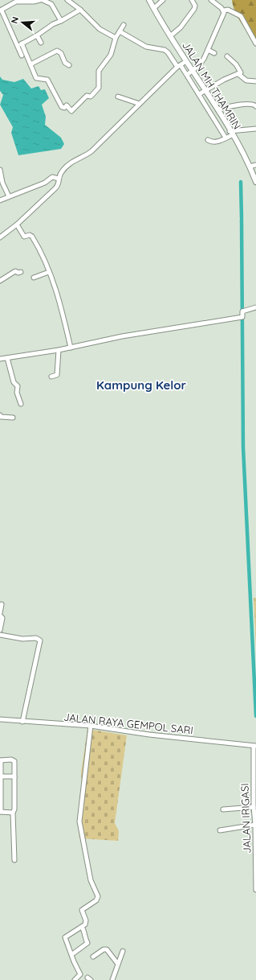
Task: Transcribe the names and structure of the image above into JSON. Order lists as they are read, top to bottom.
{
  "streets": {
    "street": ["JALAN MH THAMRIN", "JALAN RAYA GEMPOL SARI", "JALAN IRIGASI"]
  },
  "crossings": [
    ["JALAN RAYA GEMPOL SARI", "JALAN IRIGASI"]
  ],
  "districts": ["Kampung Kelor"],
  "north": "left"
}
